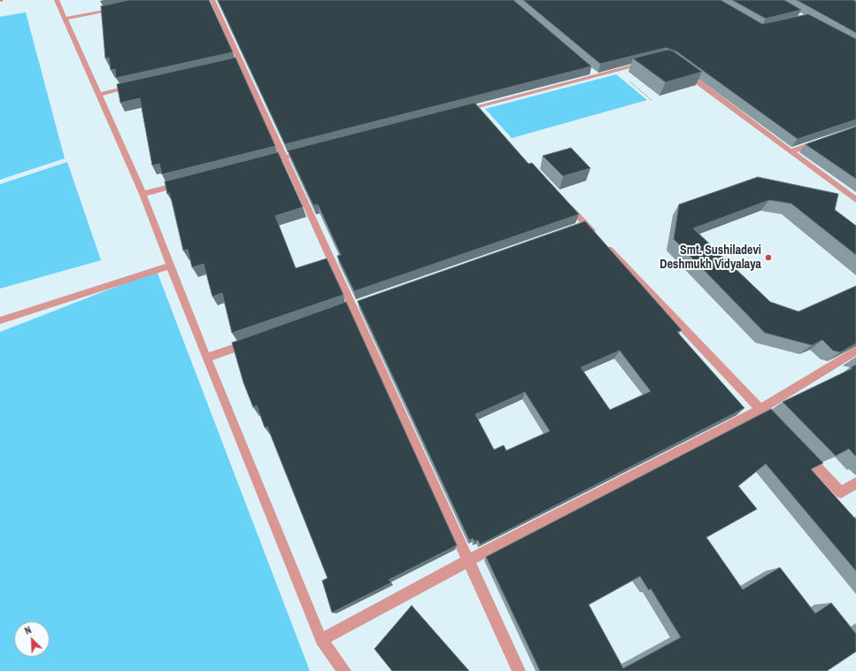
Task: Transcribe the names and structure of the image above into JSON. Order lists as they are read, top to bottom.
{
  "places": ["Smt. Sushiladevi Deshmukh Vidyalaya"],
  "north": "top left"
}
